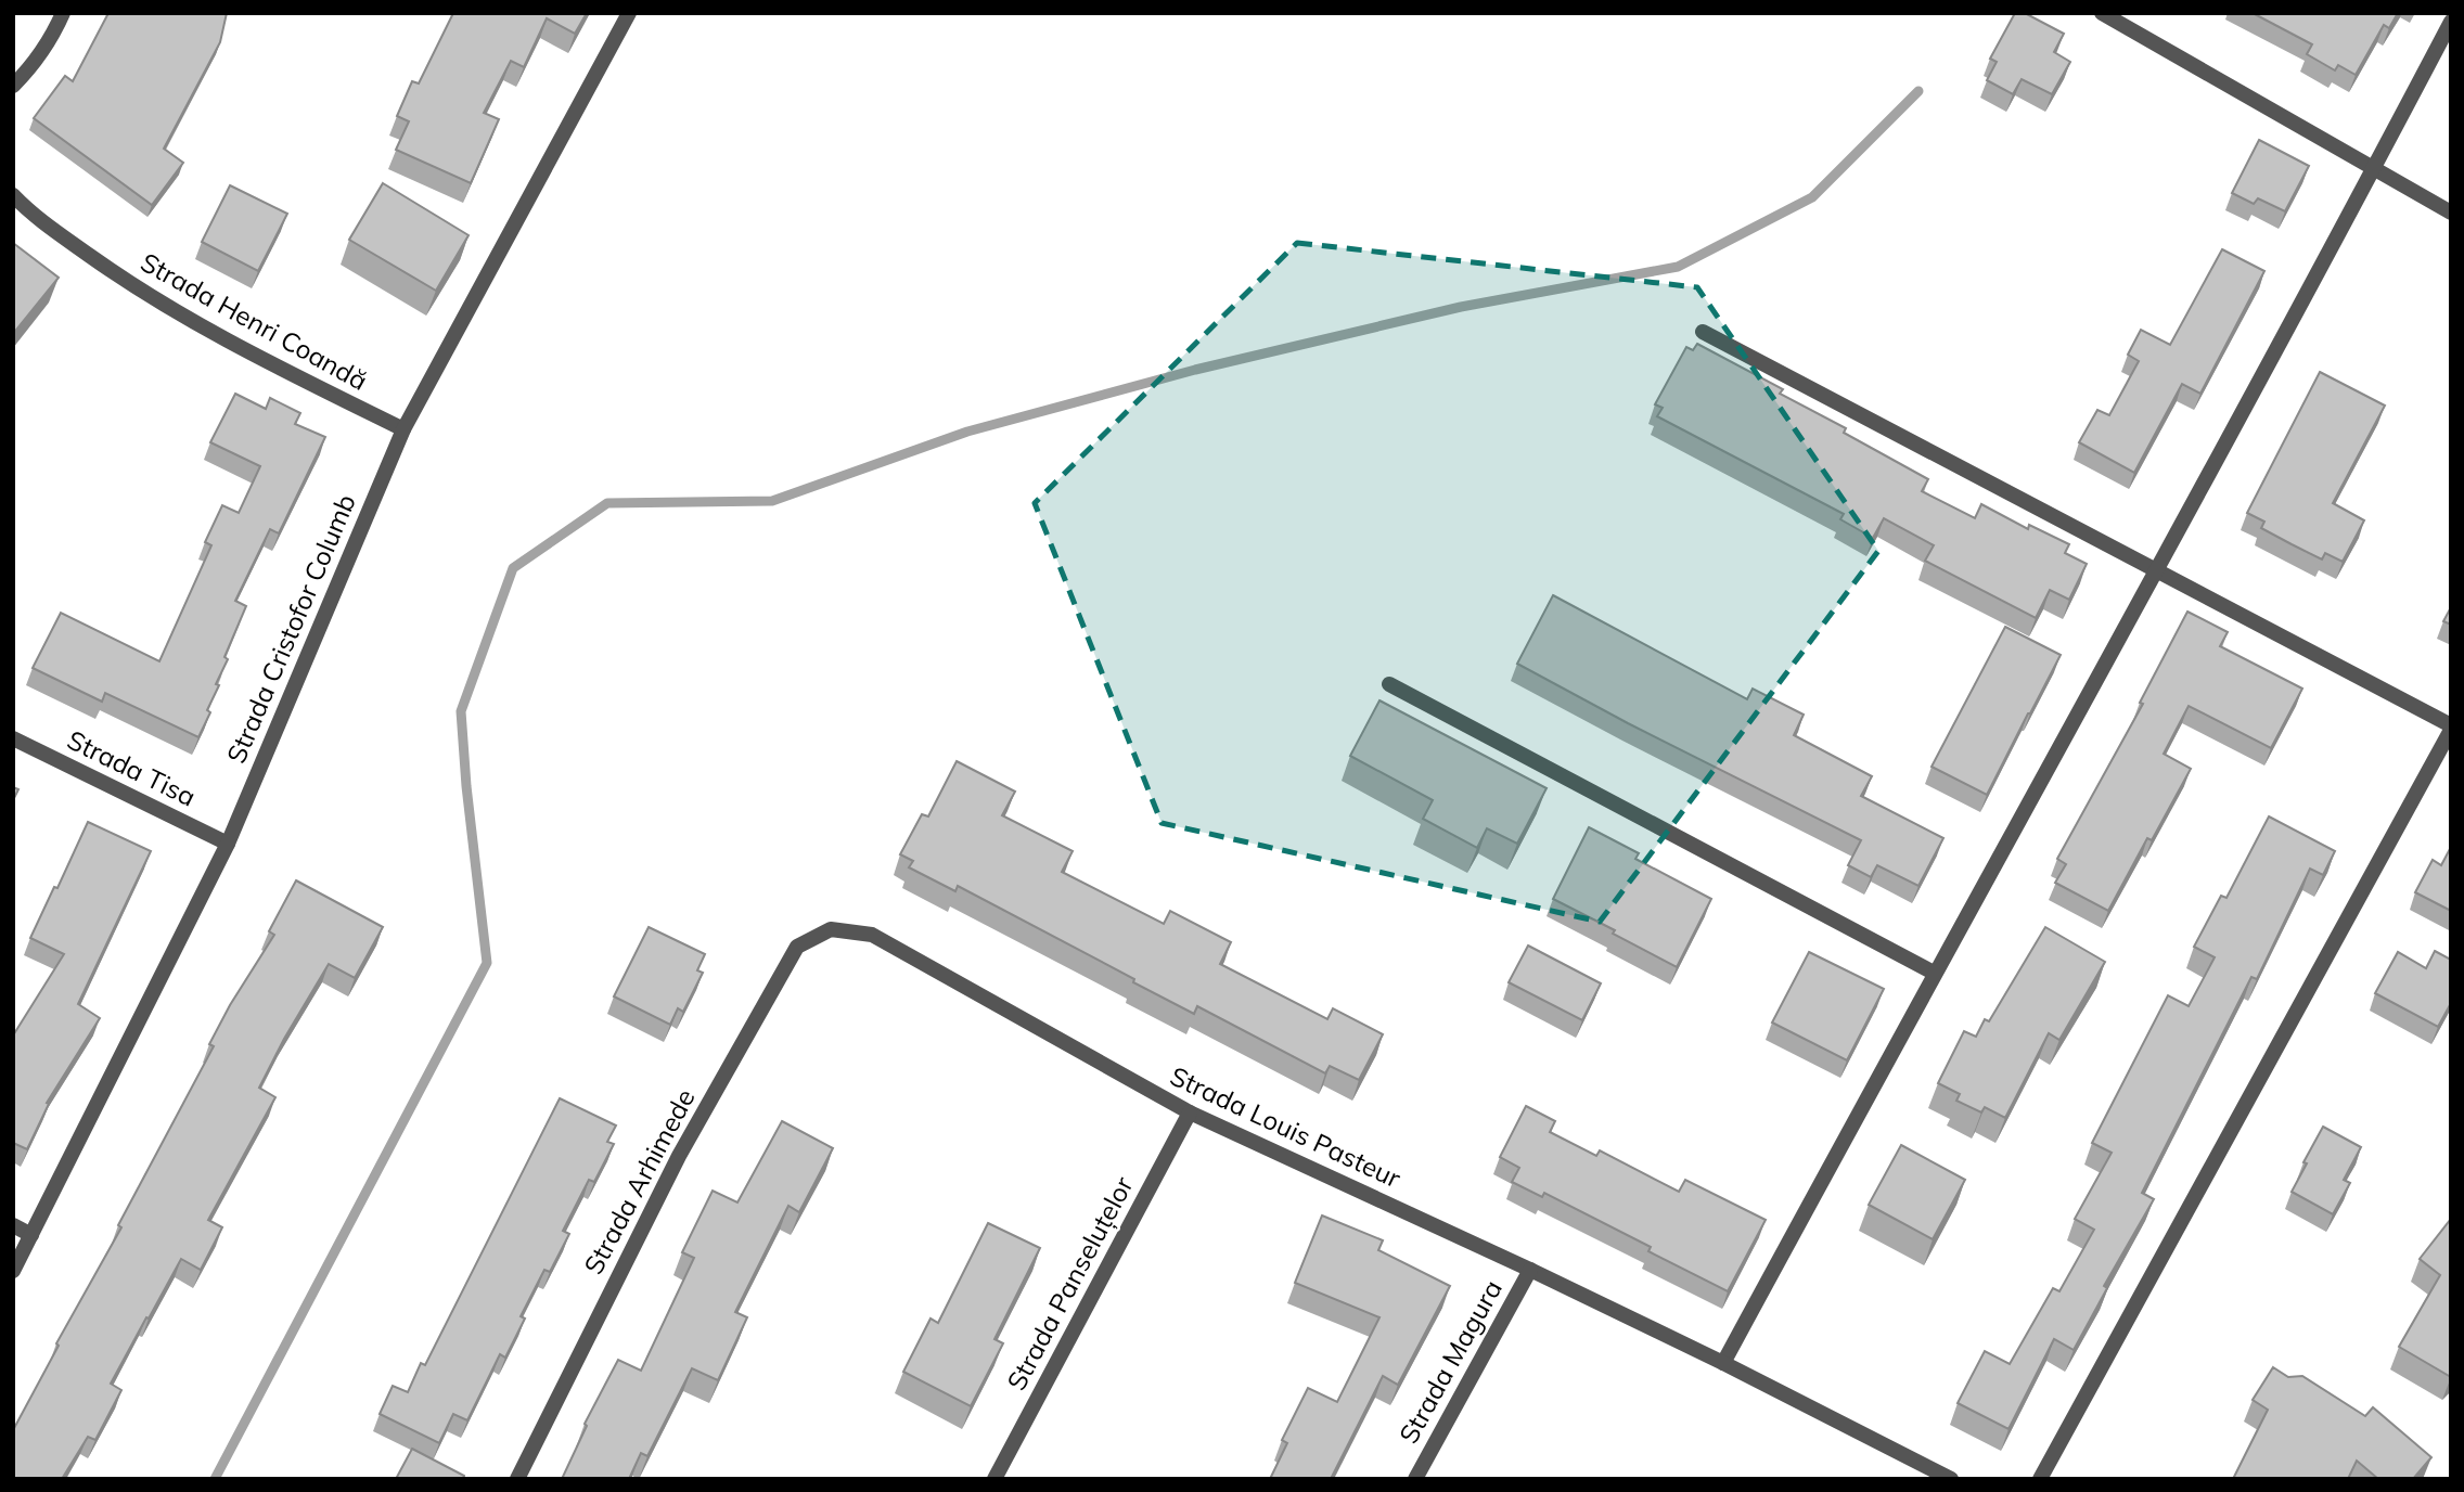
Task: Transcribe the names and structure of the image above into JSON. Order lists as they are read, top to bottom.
{
  "streets": {
    "street": [
      "Strada Henri Coandă",
      "Strada Cristofor Columb",
      "Strada Tisa",
      "Strada Louis Pasteur",
      "Strada Arhimede",
      "Strada Panseluțelor",
      "Strada Magura"
    ]
  },
  "crossings": [
    ["Strada Henri Coandă", "Strada Cristofor Columb"],
    ["Strada Cristofor Columb", "Strada Tisa"],
    ["Strada Louis Pasteur", "Strada Arhimede"],
    ["Strada Louis Pasteur", "Strada Panseluțelor"],
    ["Strada Louis Pasteur", "Strada Magura"]
  ]
}
